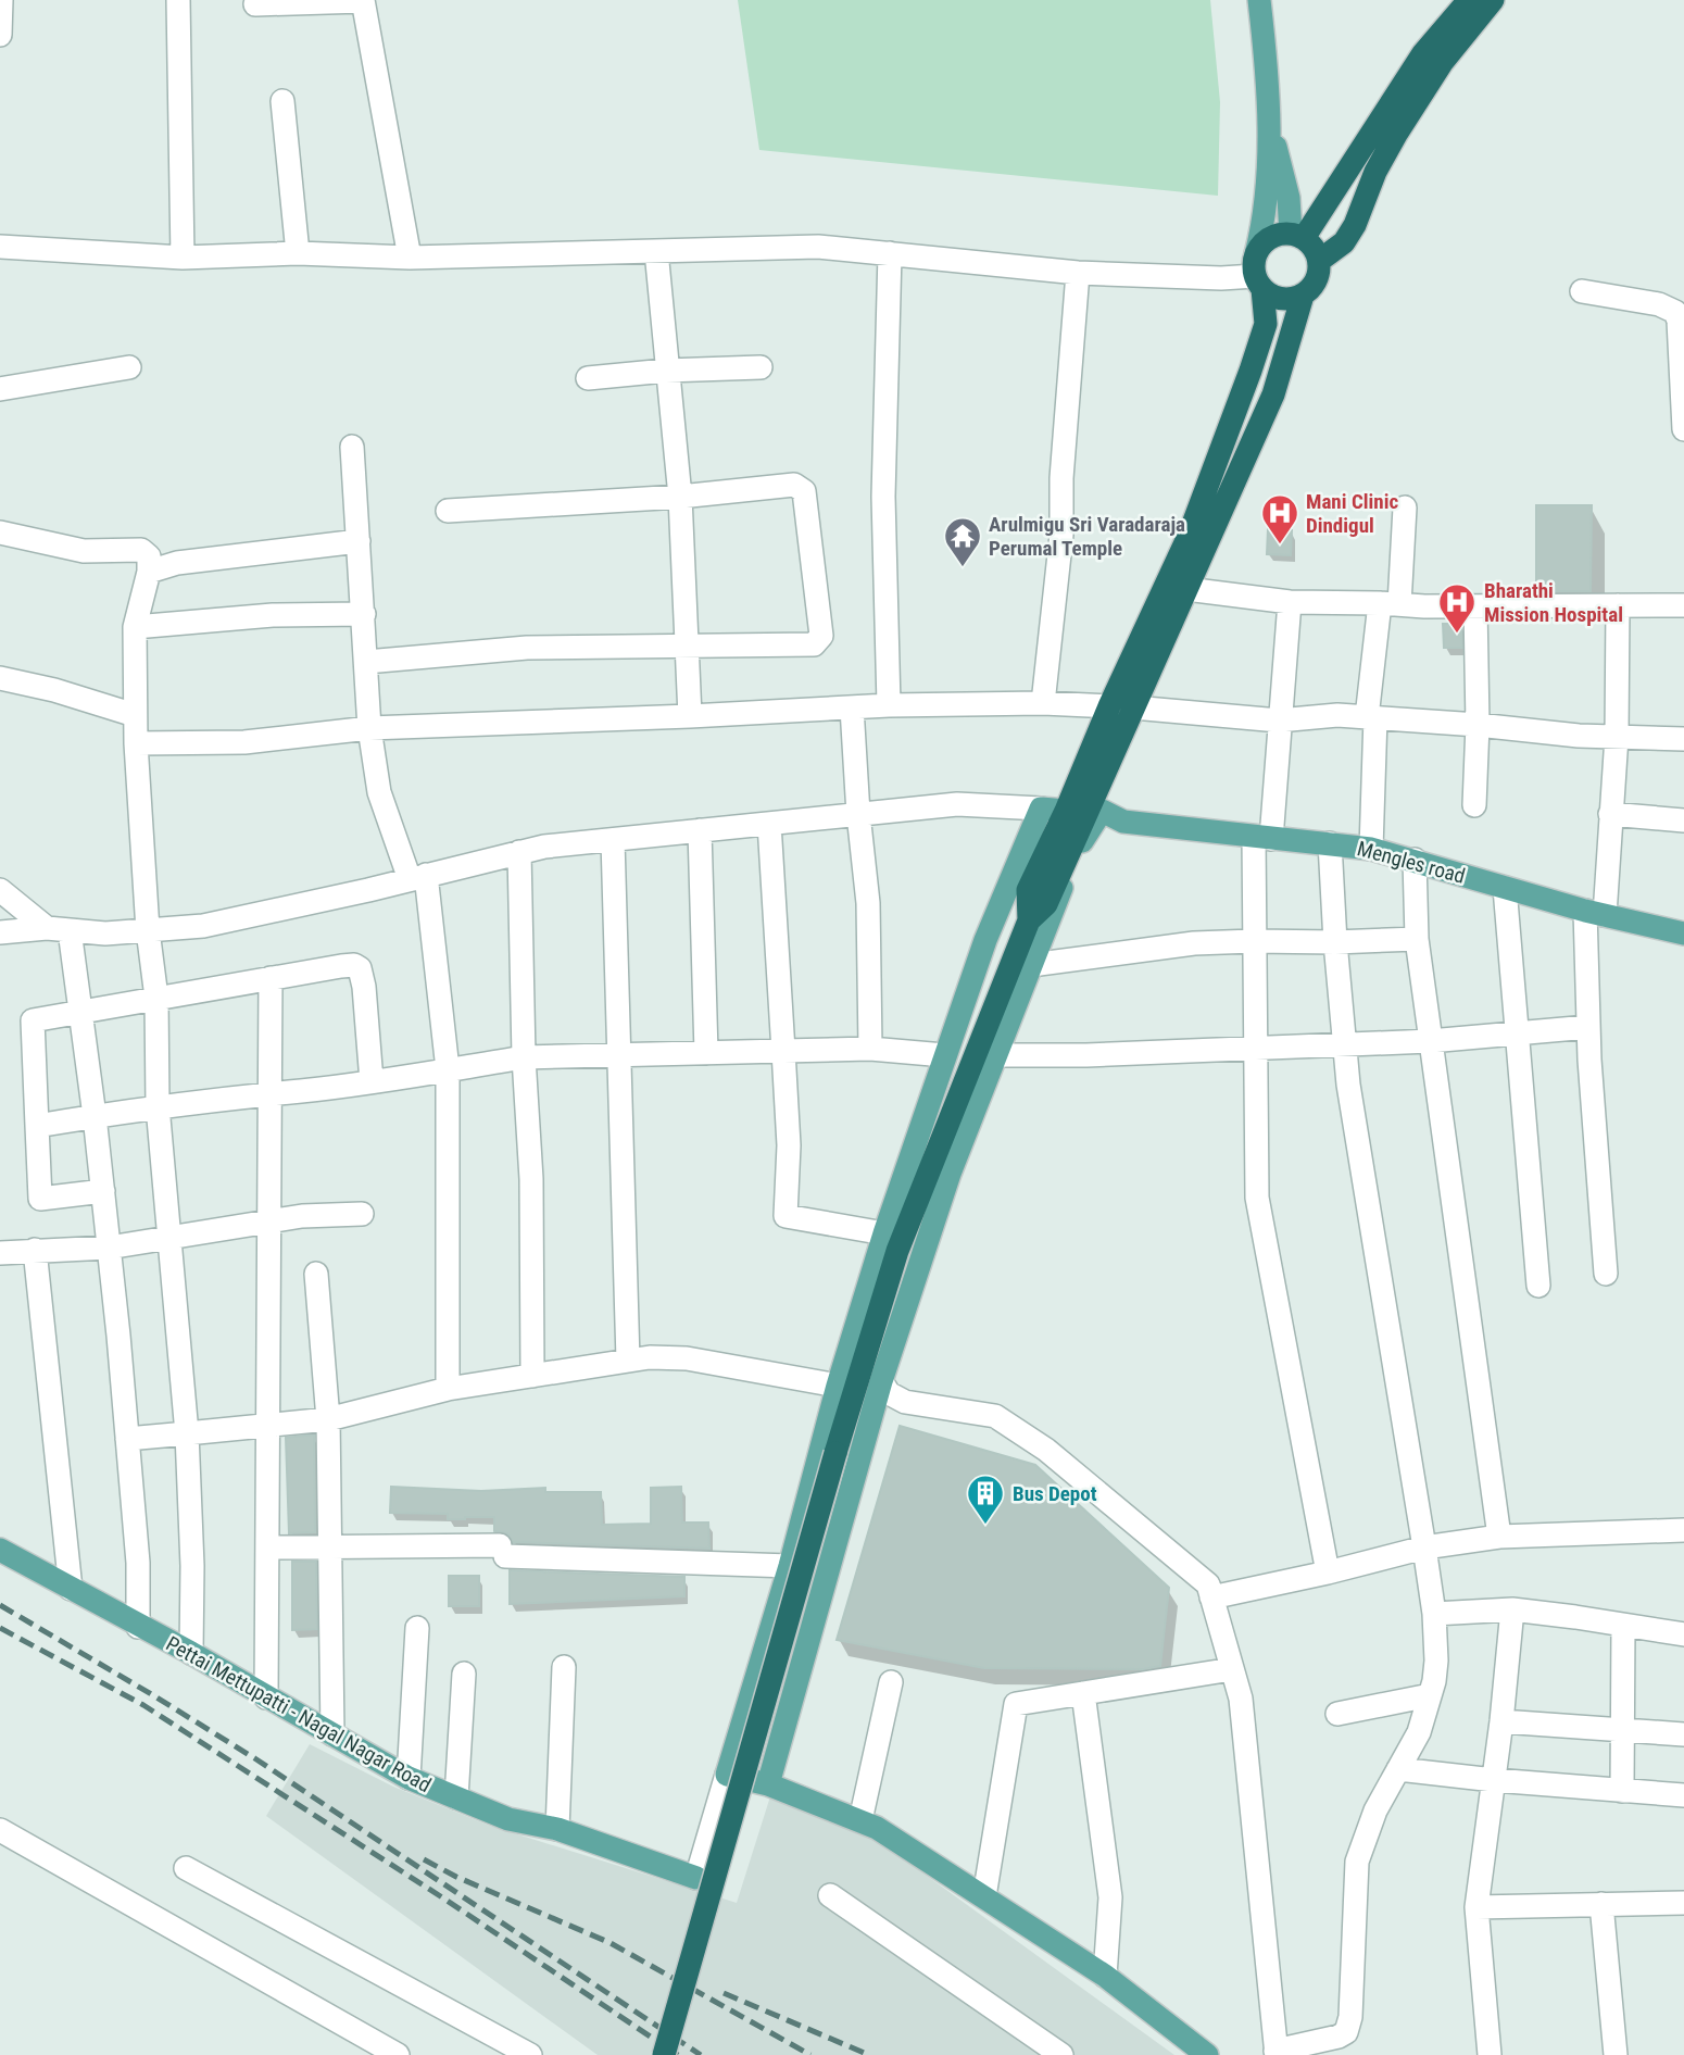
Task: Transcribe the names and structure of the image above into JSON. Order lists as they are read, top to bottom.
{
  "streets": {
    "main road": ["Mengles road", "Pettai Mettupatti - Nagal Nagar Road"]
  },
  "places": {
    "hospital": ["Mani Clinic Dindigul", "Bharathi Mission Hospital"],
    "temple": ["Arulmigu Sri Varadaraja Perumal Temple"],
    "building": ["Bus Depot"]
  }
}
